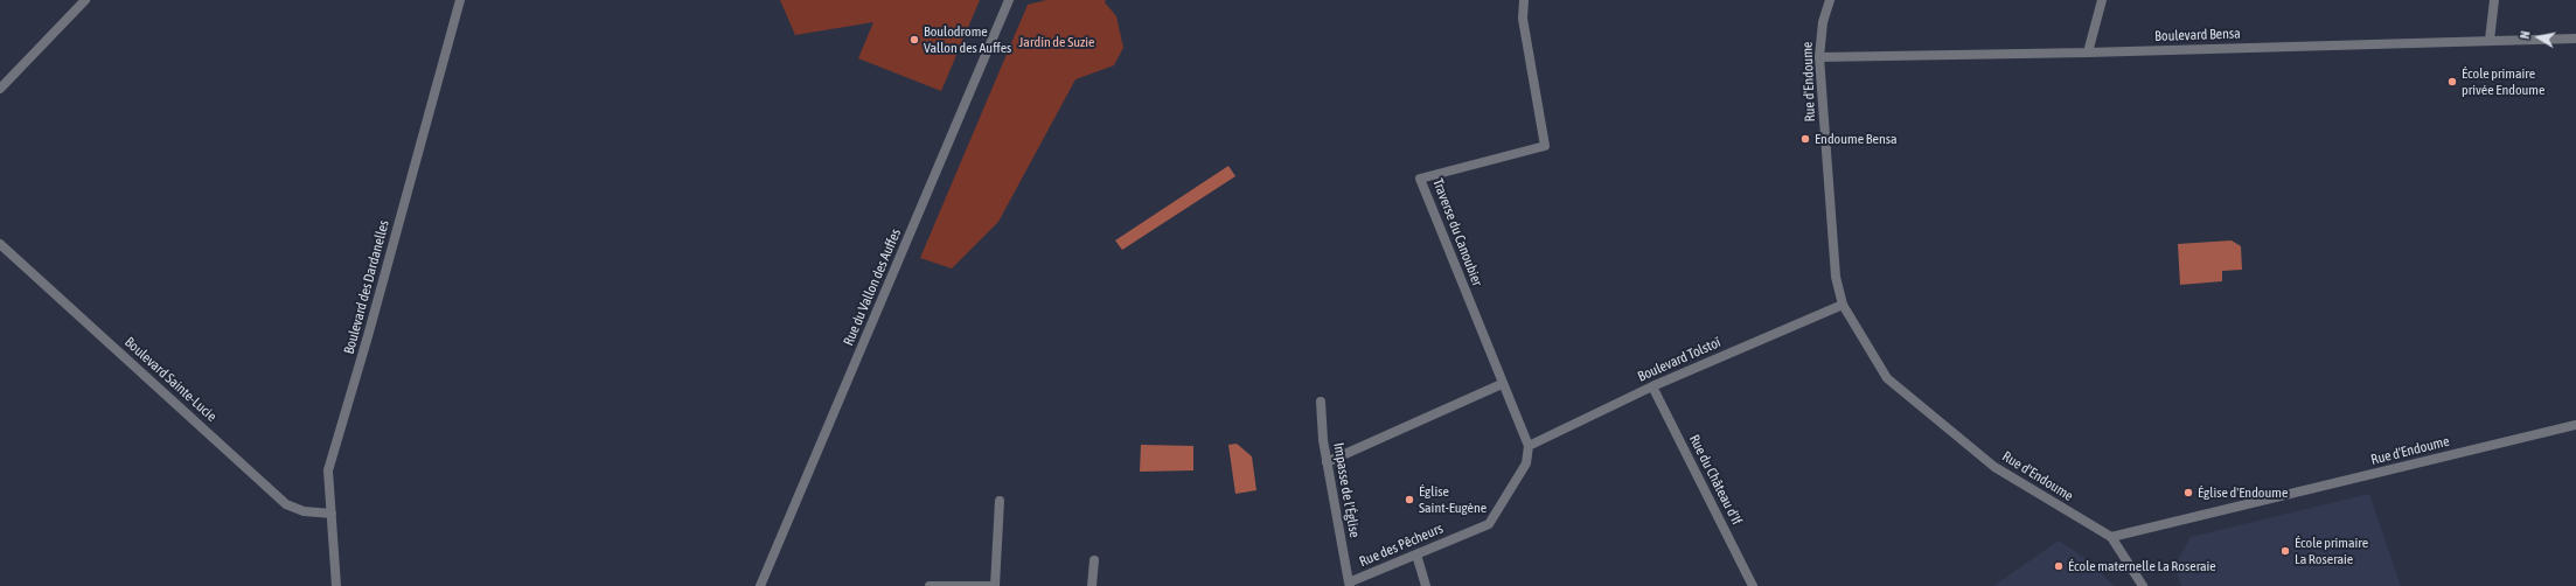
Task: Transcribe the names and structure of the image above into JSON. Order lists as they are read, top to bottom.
{
  "streets": {
    "street": [
      "Boulevard Bensa",
      "Rue d'Endoume",
      "Traverse du Canoubier",
      "Boulevard des Dardanelles",
      "Rue du Vallon des Auffes",
      "Boulevard Tolstoï",
      "Boulevard Sainte-Lucie",
      "Rue du Château d'If",
      "Impasse de l'Église",
      "Rue des Pêcheurs"
    ]
  },
  "crossings": [
    ["Boulevard Bensa", "Rue d'Endoume"],
    ["Rue d'Endoume", "Boulevard Tolstoï"],
    ["Traverse du Canoubier", "Boulevard Tolstoï"],
    ["Traverse du Canoubier", "Rue des Pêcheurs"],
    ["Boulevard des Dardanelles", "Boulevard Sainte-Lucie"],
    ["Boulevard Tolstoï", "Rue du Château d'If"],
    ["Boulevard Tolstoï", "Rue des Pêcheurs"],
    ["Impasse de l'Église", "Rue des Pêcheurs"]
  ],
  "parks": ["Jardin de Suzie"],
  "places": [
    "Boulodrome Vallon des Auffes",
    "École primaire privée Endoume",
    "Endoume Bensa",
    "Église d'Endoume",
    "Église Saint-Eugène",
    "École primaire La Roseraie",
    "École maternelle La Roseraie"
  ],
  "north": "left"
}
